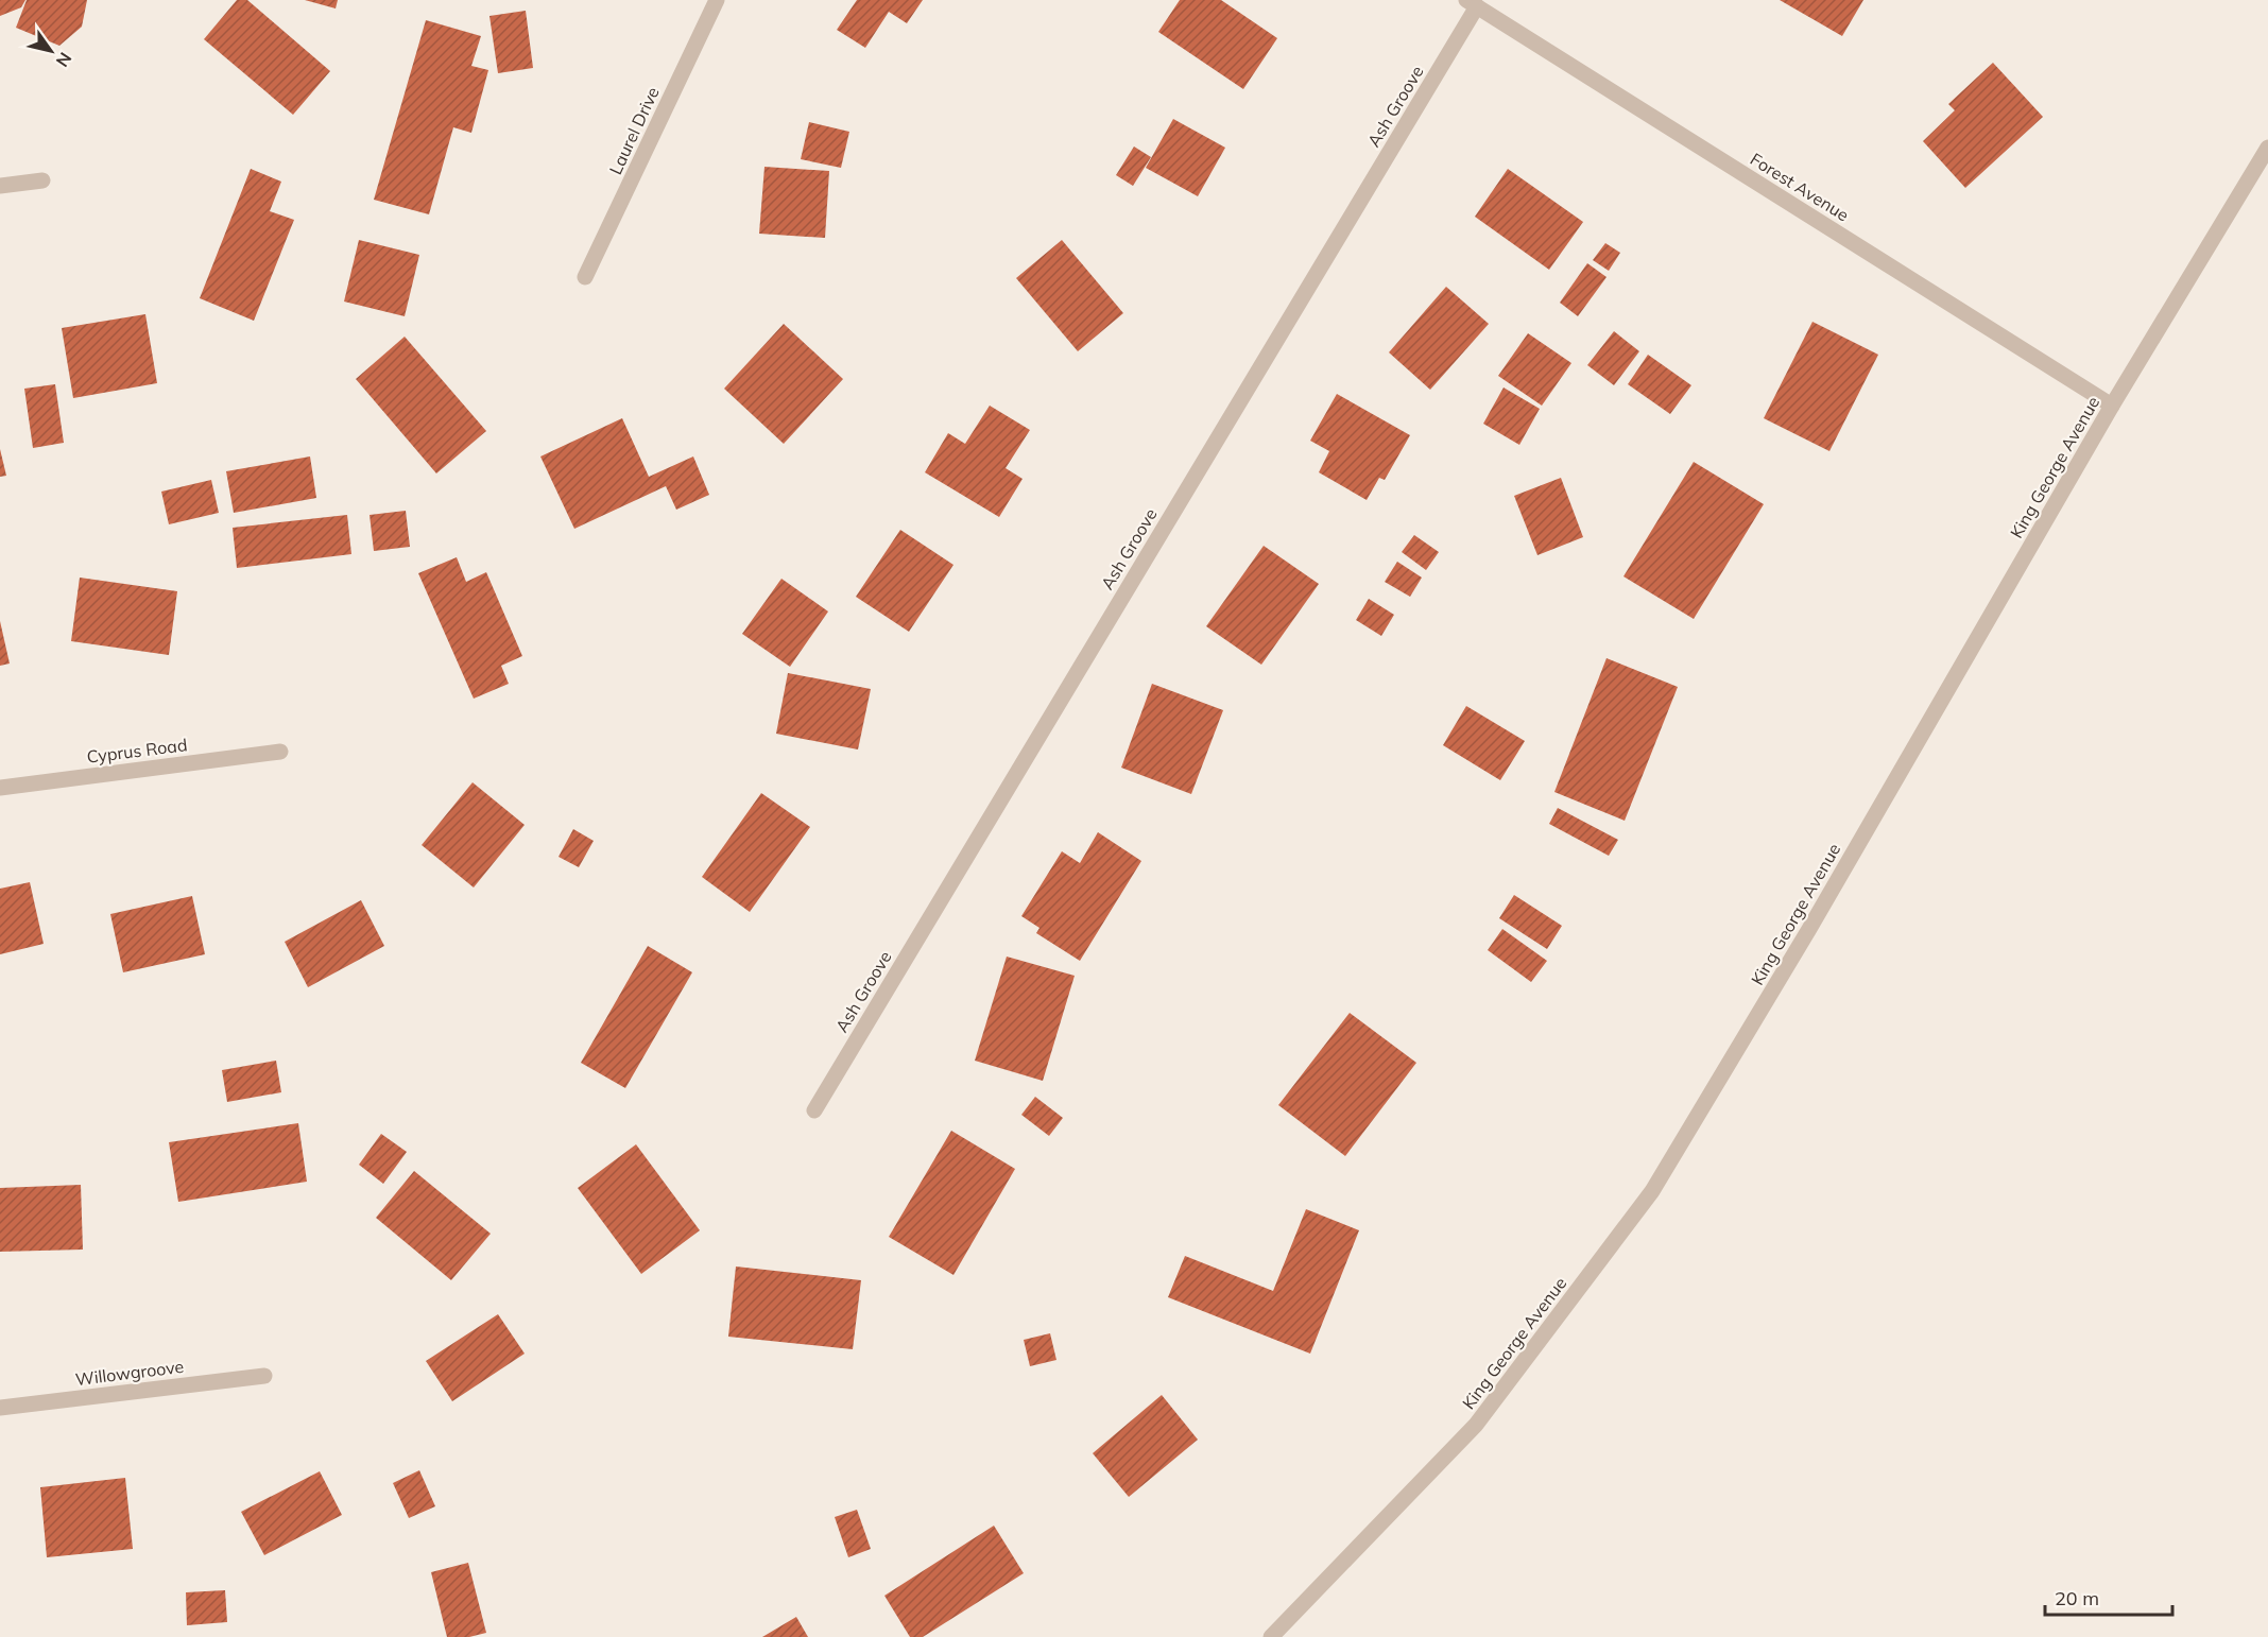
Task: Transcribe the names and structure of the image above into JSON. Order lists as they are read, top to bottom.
{
  "streets": {
    "street": [
      "Ash Groove",
      "Laurel Drive",
      "Forest Avenue",
      "King George Avenue",
      "Cyprus Road",
      "Willowgroove"
    ]
  },
  "crossings": [
    ["Ash Groove", "Forest Avenue"],
    ["Forest Avenue", "King George Avenue"]
  ],
  "scale_bar": "20 m",
  "north": "bottom right"
}
